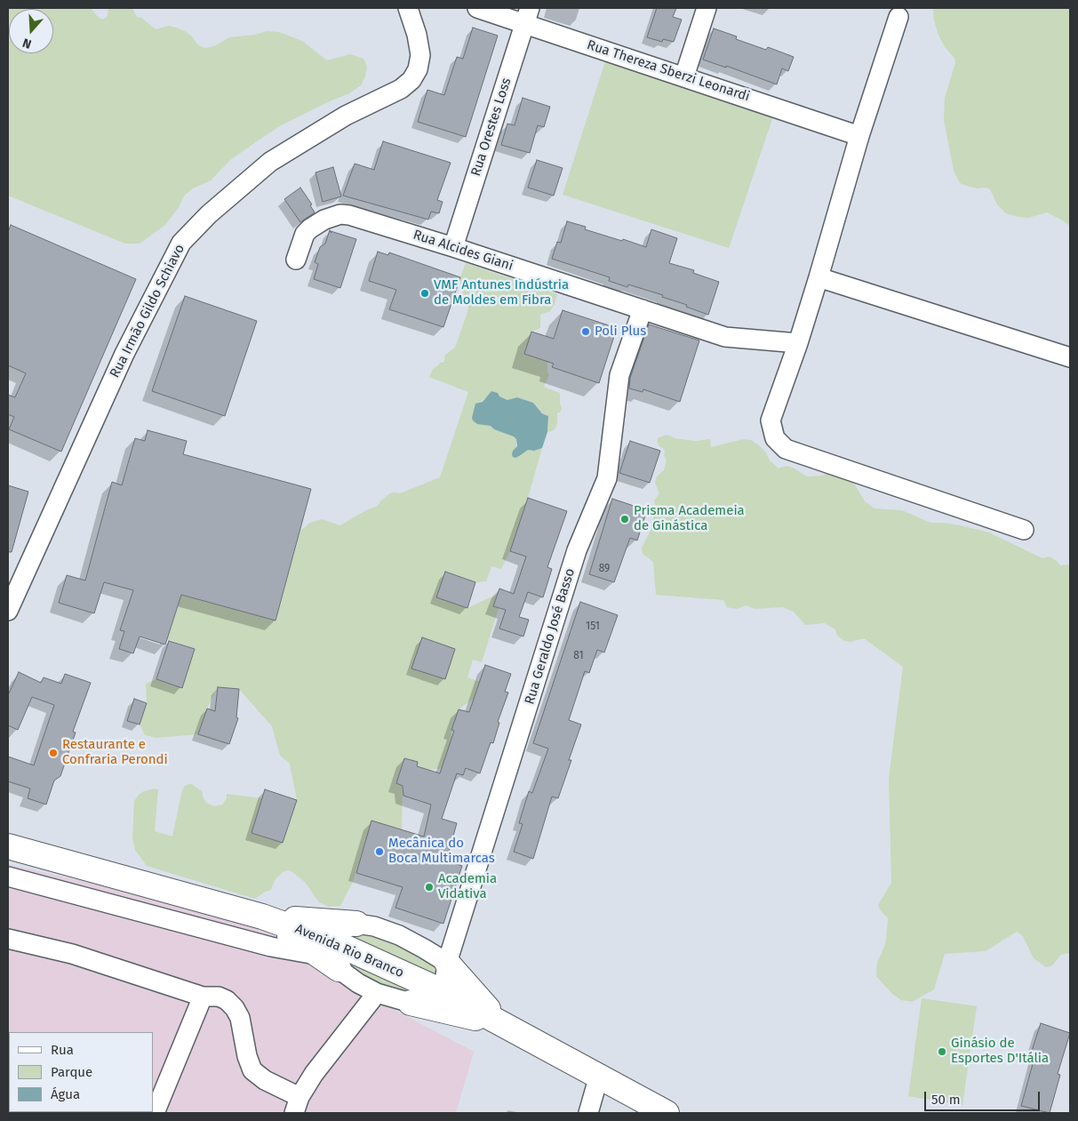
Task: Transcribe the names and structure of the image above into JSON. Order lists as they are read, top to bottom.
{
  "streets": {
    "main road": ["Avenida Rio Branco"],
    "street": [
      "Rua Thereza Sberzi Leonardi",
      "Rua Orestes Loss",
      "Rua Alcides Giani",
      "Rua Irmão Gildo Schiavo",
      "Rua Geraldo José Basso"
    ]
  },
  "crossings": [
    ["Rua Thereza Sberzi Leonardi", "Rua Orestes Loss"],
    ["Rua Orestes Loss", "Rua Alcides Giani"],
    ["Rua Alcides Giani", "Rua Geraldo José Basso"],
    ["Rua Geraldo José Basso", "Avenida Rio Branco"]
  ],
  "places": [
    "VMF Antunes Indústria de Moldes em Fibra",
    "Poli Plus",
    "Prisma Academeia de Ginástica",
    "Restaurante e Confraria Perondi",
    "Mecânica do Boca Multimarcas",
    "Academia Vidativa",
    "Ginásio de Esportes D'Itália"
  ],
  "house_numbers": ["89", "151", "81"],
  "legend": ["Rua", "Parque", "Água"],
  "scale_bar": "50 m",
  "north": "bottom"
}
